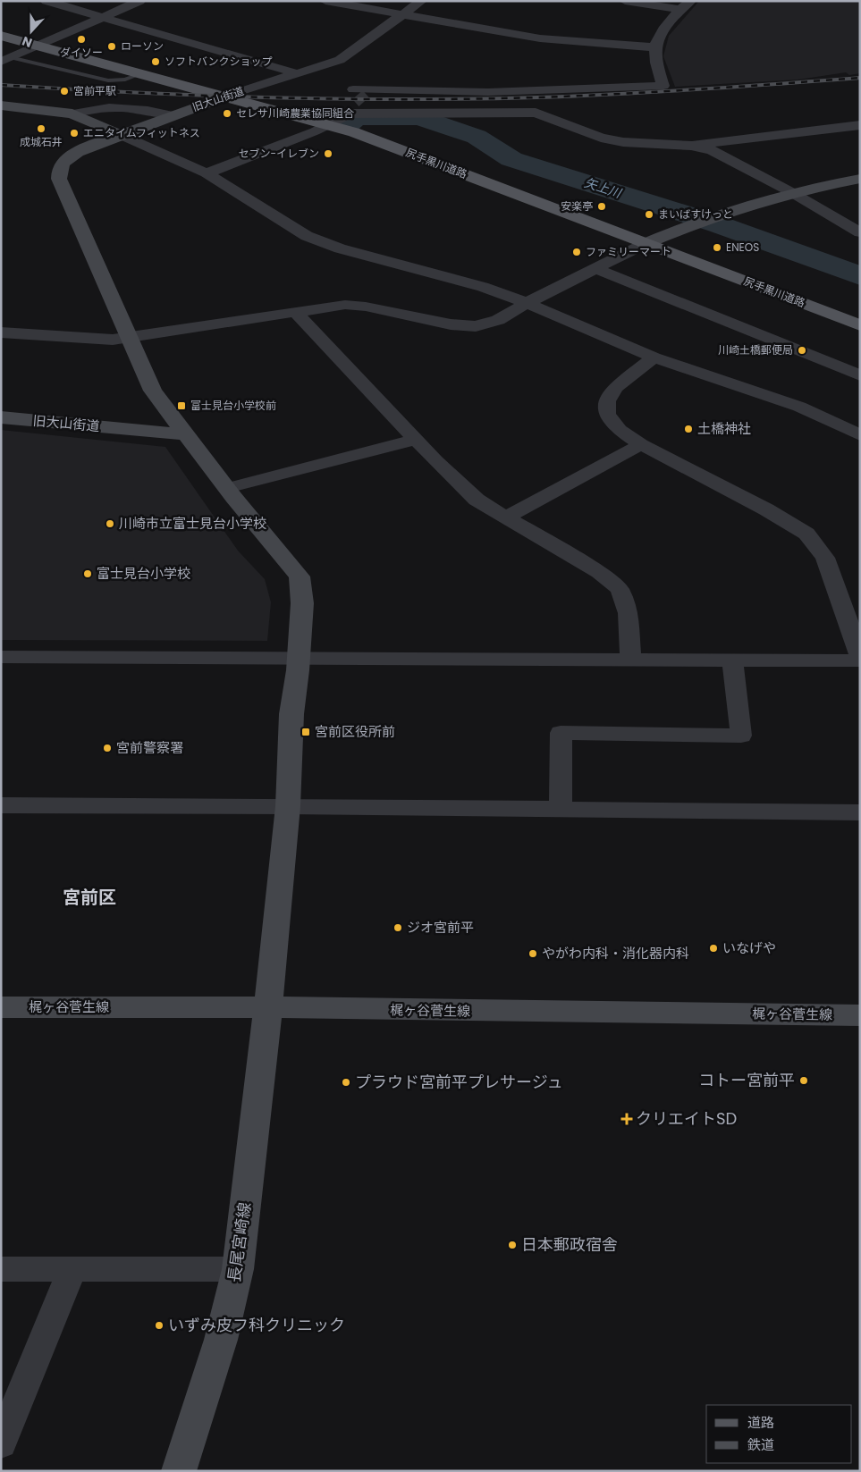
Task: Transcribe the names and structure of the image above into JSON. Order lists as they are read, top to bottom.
{
  "streets": {
    "main road": ["尻手黒川道路"],
    "street": ["旧大山街道", "梶ヶ谷菅生線", "長尾宮崎線"]
  },
  "crossings": [
    ["旧大山街道", "尻手黒川道路"],
    ["旧大山街道", "長尾宮崎線"],
    ["梶ヶ谷菅生線", "長尾宮崎線"]
  ],
  "districts": ["宮前区"],
  "water": ["矢上川"],
  "places": {
    "other": [
      "ダイソー",
      "ローソン",
      "ソフトバンクショップ",
      "宮前平駅",
      "セレサ川崎農業協同組合",
      "成城石井",
      "エニタイムフィットネス",
      "セブン-イレブン",
      "安楽亭",
      "まいばすけっと",
      "ENEOS",
      "ファミリーマート",
      "川崎土橋郵便局",
      "土橋神社",
      "川崎市立富士見台小学校",
      "富士見台小学校",
      "宮前警察署",
      "ジオ宮前平",
      "いなげや",
      "やがわ内科・消化器内科",
      "コトー宮前平",
      "プラウド宮前平プレサージュ",
      "日本郵政宿舎",
      "いずみ皮フ科クリニック"
    ],
    "transit": ["富士見台小学校前", "宮前区役所前"],
    "health": ["クリエイトSD"]
  },
  "legend": ["道路", "鉄道"],
  "north": "bottom"
}
